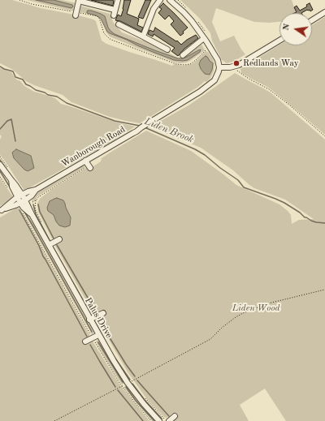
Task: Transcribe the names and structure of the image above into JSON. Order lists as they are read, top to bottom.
{
  "streets": {
    "street": ["Wanborough Road", "Palus Drive"]
  },
  "crossings": [
    ["Wanborough Road", "Palus Drive"]
  ],
  "water": ["Liden Brook"],
  "parks": ["Liden Wood"],
  "places": ["Redlands Way"],
  "north": "left"
}
